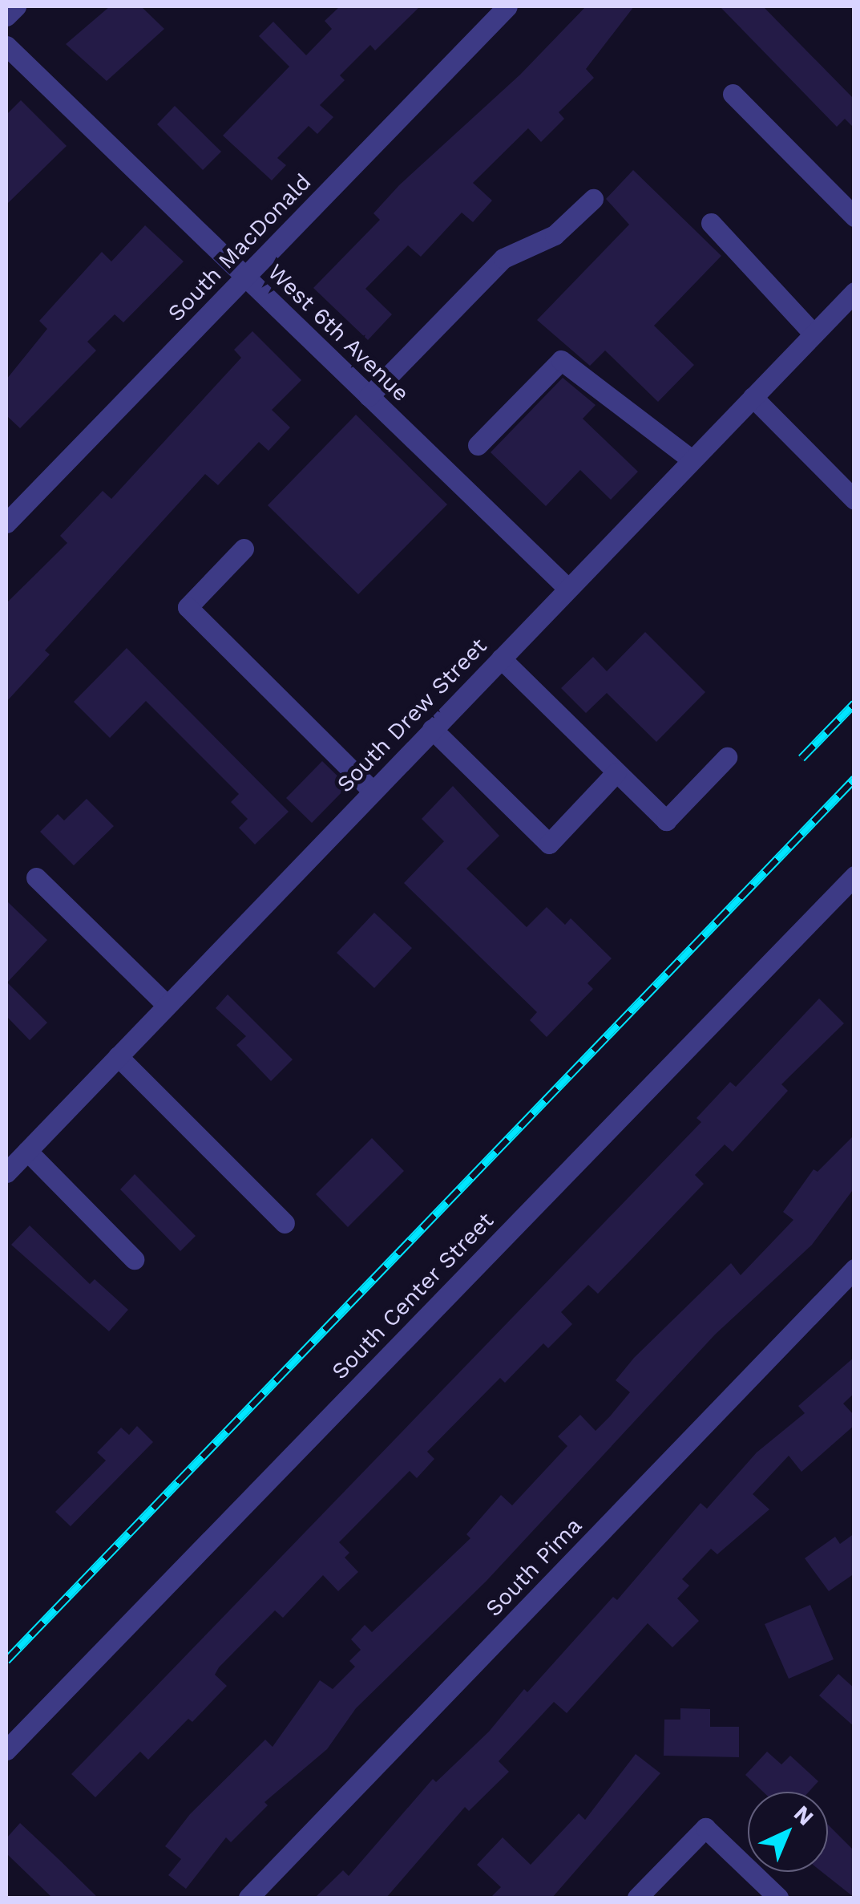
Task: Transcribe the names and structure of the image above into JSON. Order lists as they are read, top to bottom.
{
  "streets": {
    "street": [
      "South MacDonald",
      "West 6th Avenue",
      "South Drew Street",
      "South Center Street",
      "South Pima"
    ]
  },
  "crossings": [
    ["South MacDonald", "West 6th Avenue"],
    ["West 6th Avenue", "South Drew Street"]
  ],
  "north": "top right"
}
